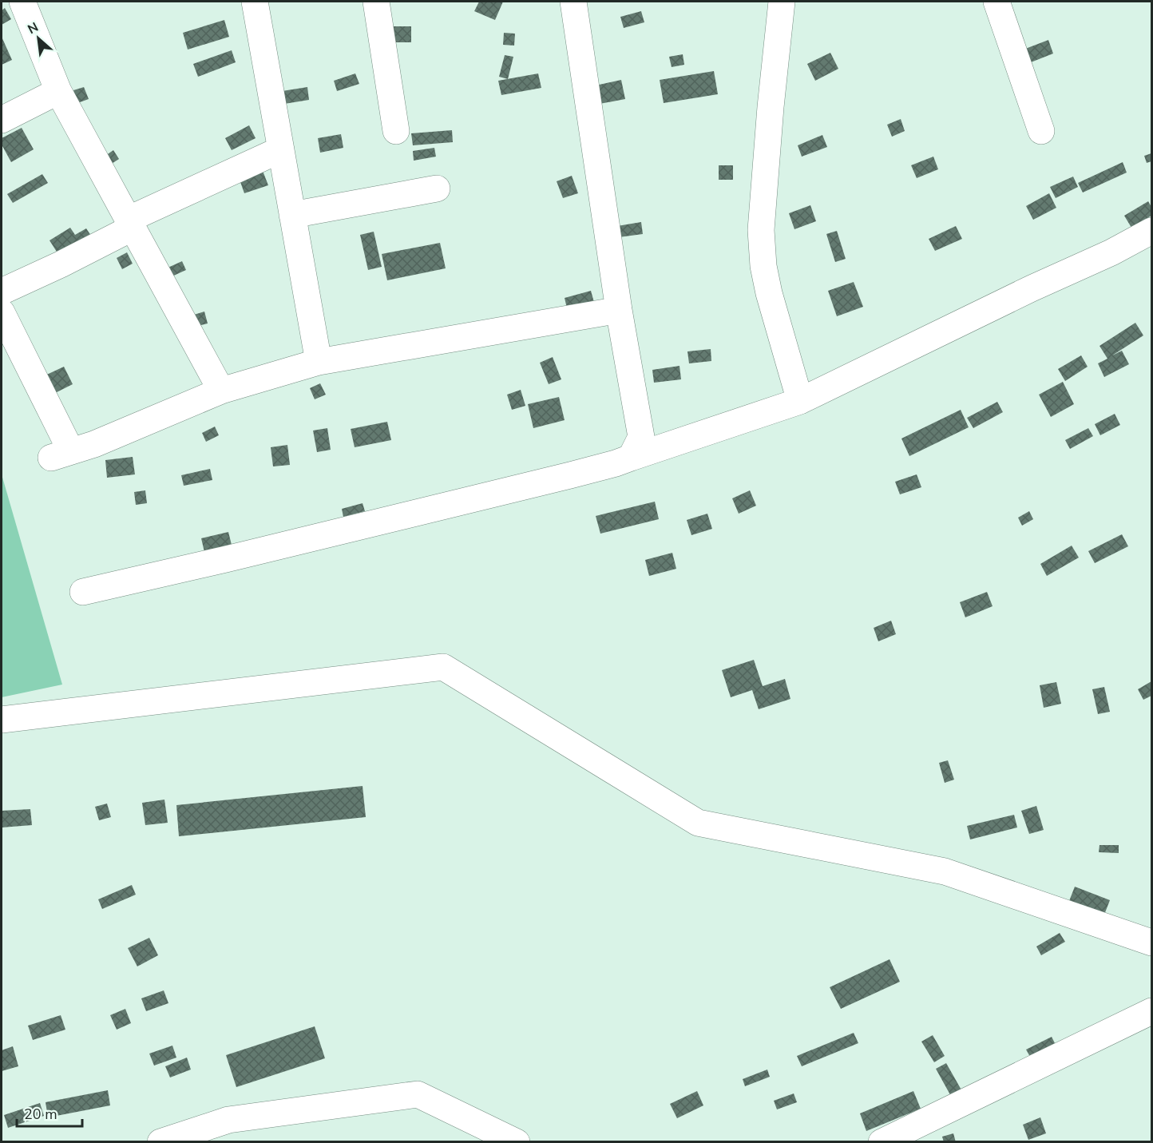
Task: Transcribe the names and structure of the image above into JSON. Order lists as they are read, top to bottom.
{
  "scale_bar": "20 m",
  "north": "top left"
}
